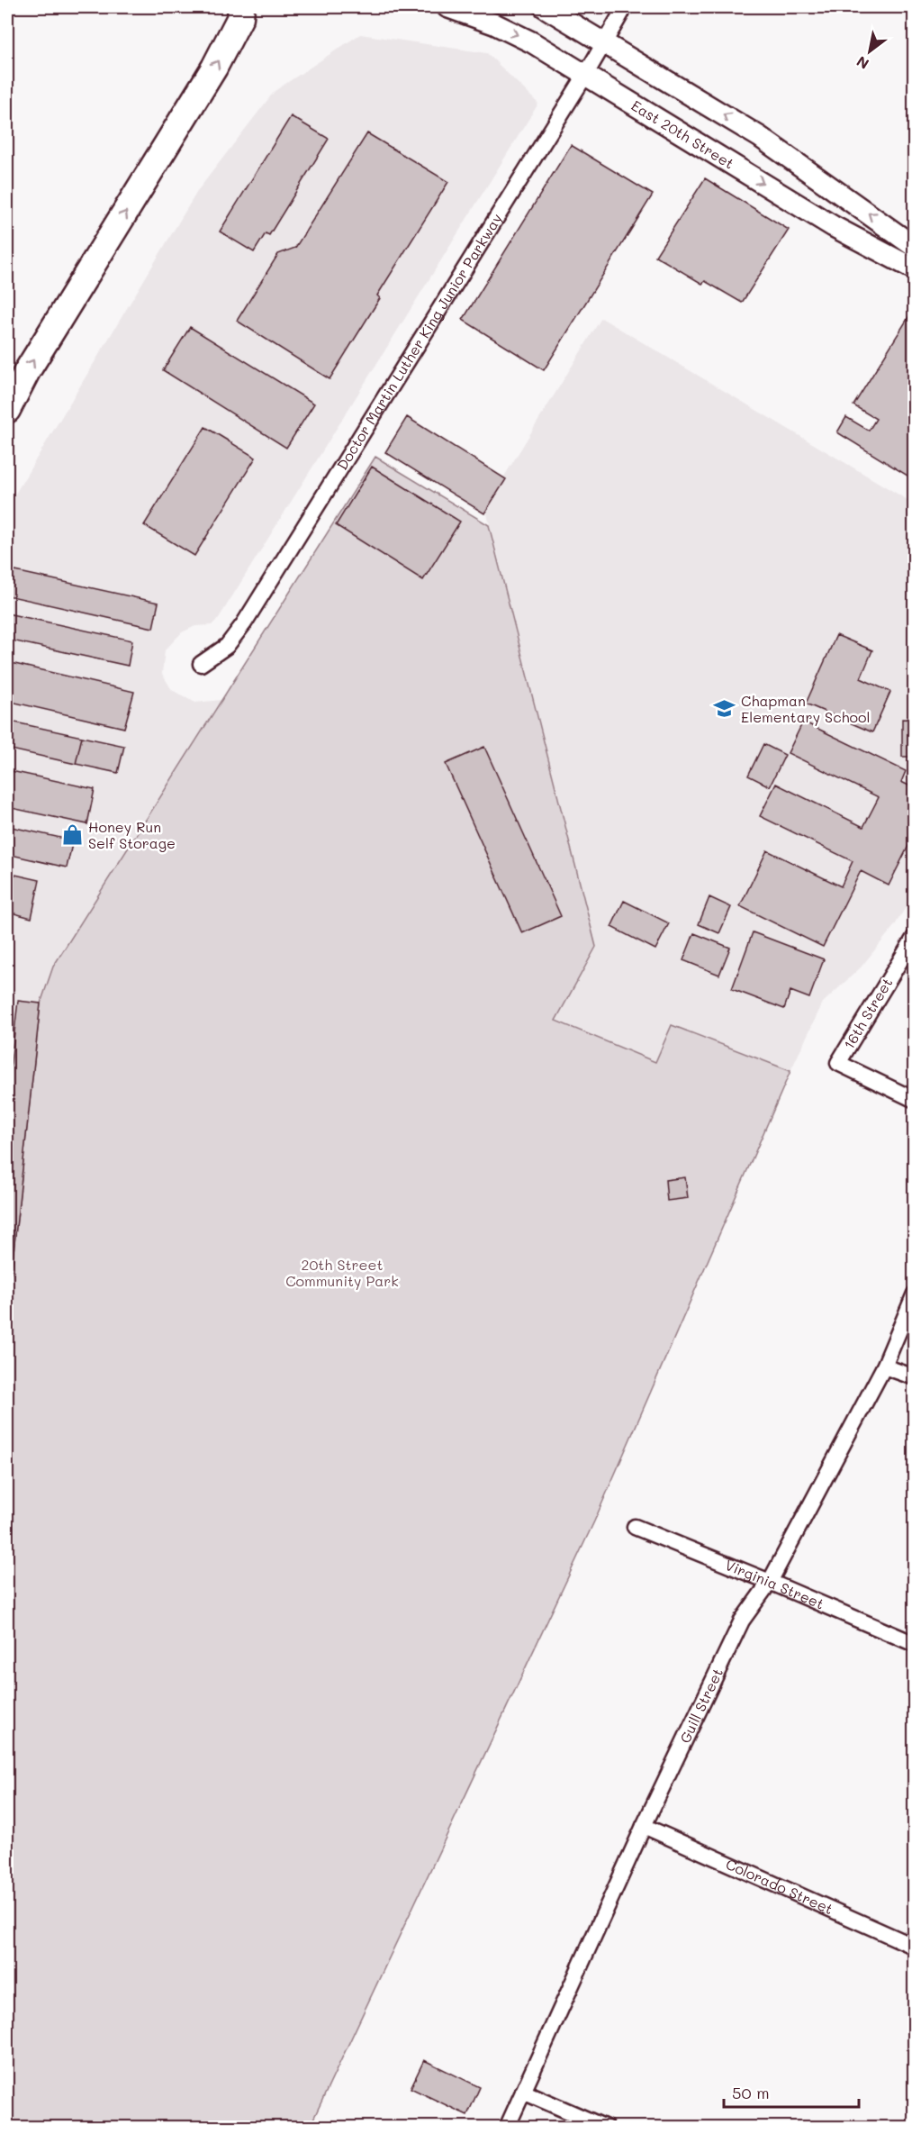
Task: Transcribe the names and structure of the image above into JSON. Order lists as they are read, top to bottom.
{
  "streets": {
    "street": [
      "East 20th Street",
      "Doctor Martin Luther King Junior Parkway",
      "16th Street",
      "Virginia Street",
      "Guill Street",
      "Colorado Street"
    ]
  },
  "crossings": [
    ["East 20th Street", "Doctor Martin Luther King Junior Parkway"],
    ["Virginia Street", "Guill Street"],
    ["Guill Street", "Colorado Street"]
  ],
  "parks": ["20th Street Community Park"],
  "places": {
    "school or university": ["Chapman Elementary School"],
    "shop": ["Honey Run Self Storage"]
  },
  "scale_bar": "50 m",
  "north": "bottom left"
}
